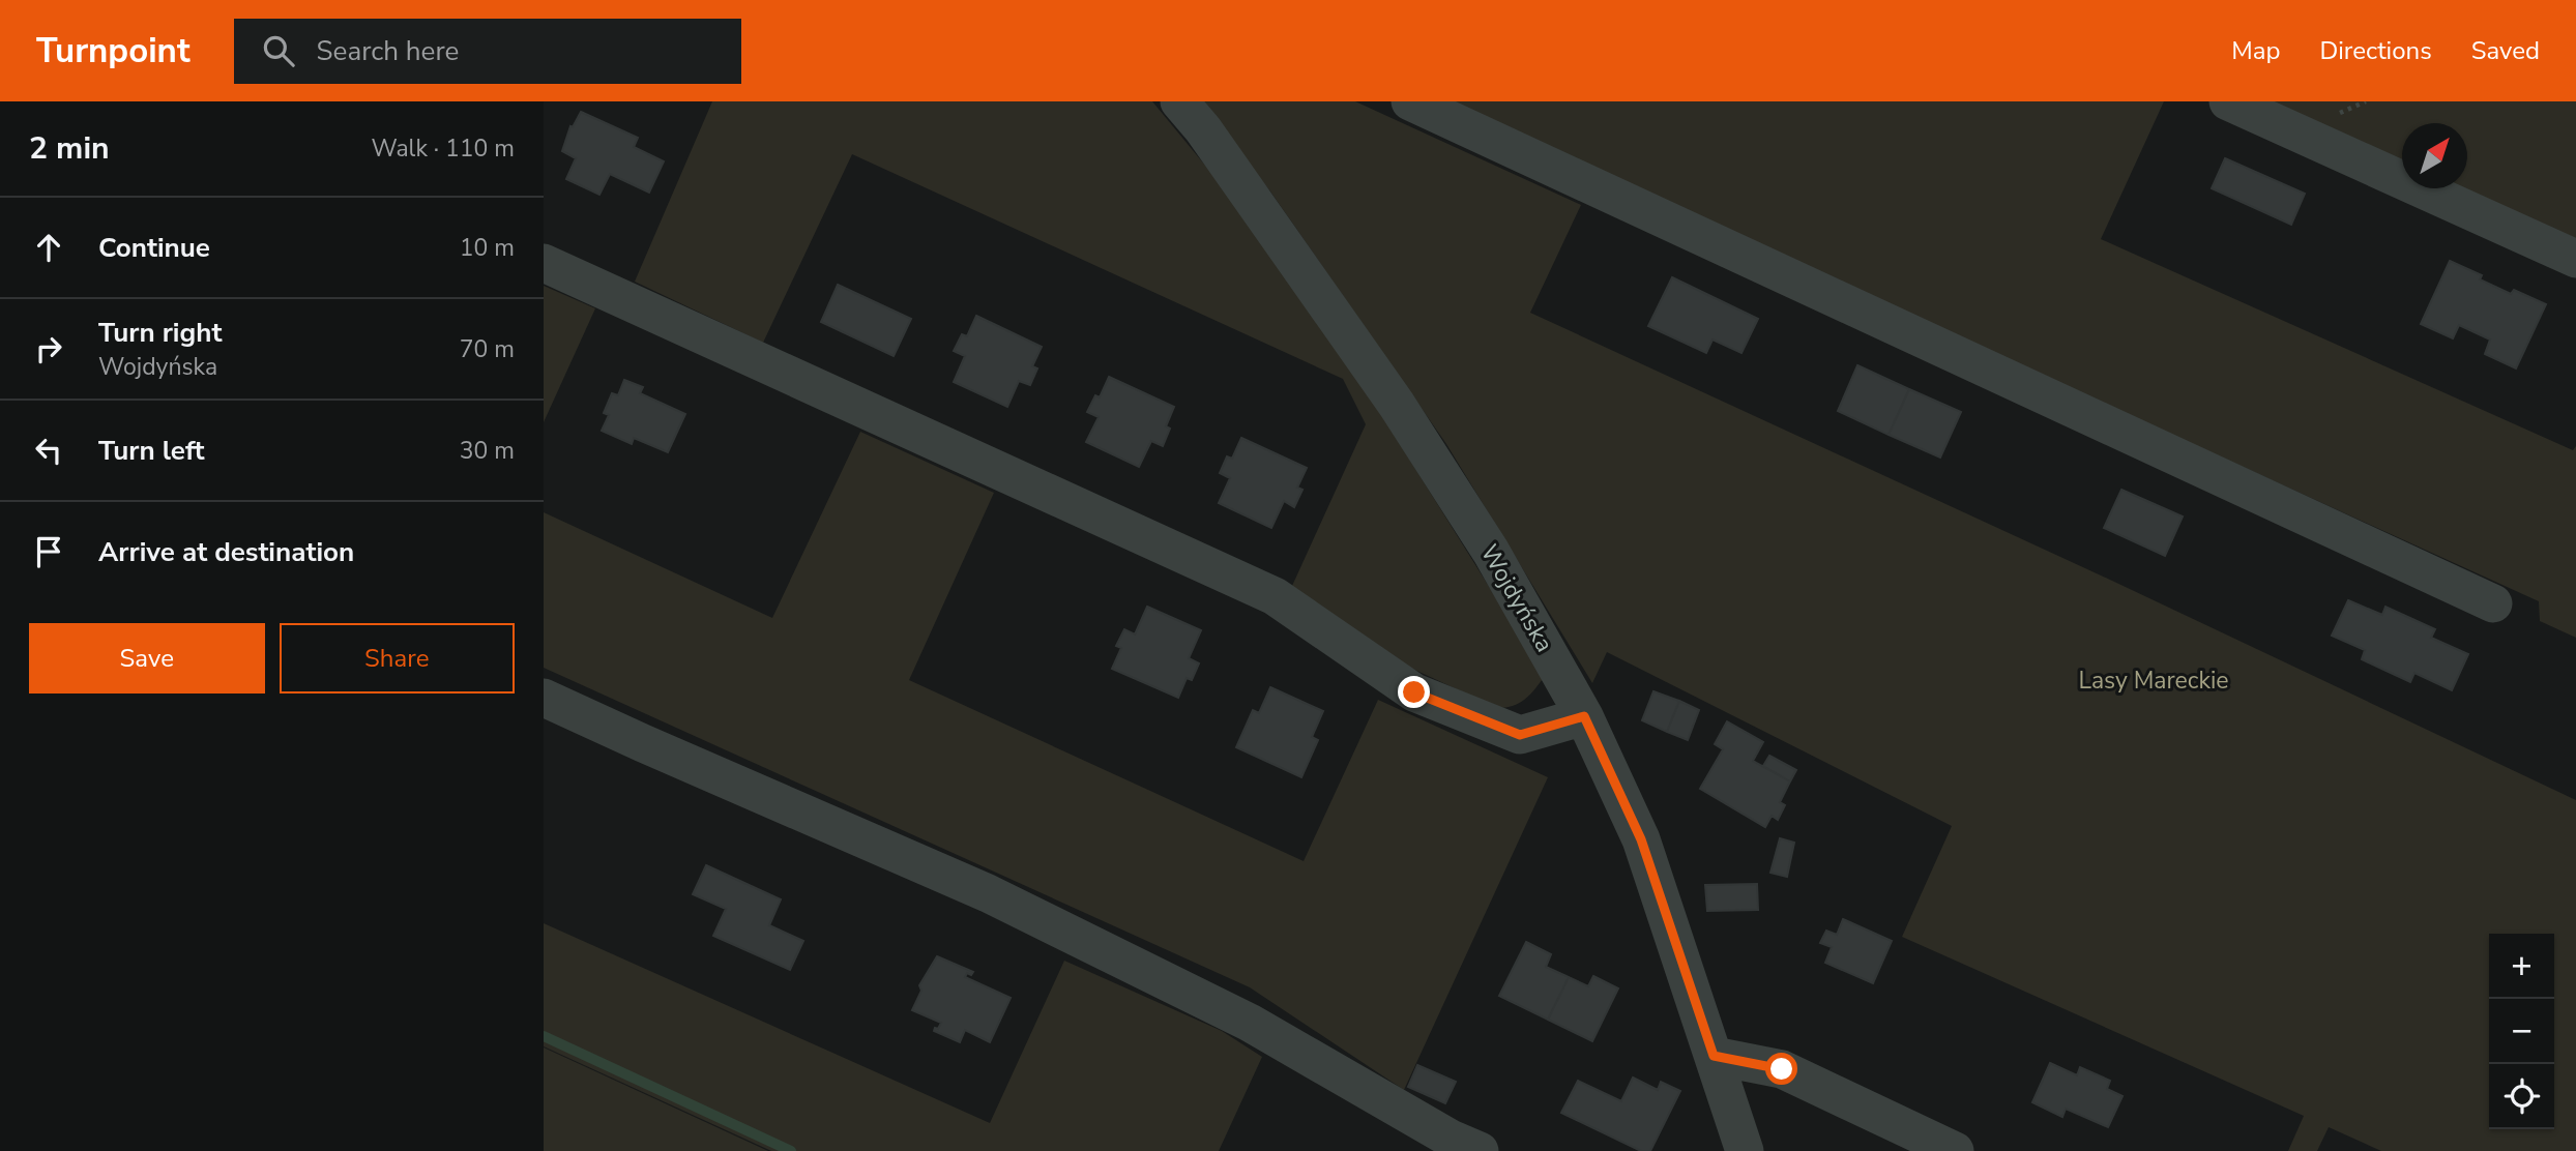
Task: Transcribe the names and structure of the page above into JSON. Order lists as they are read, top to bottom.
{
  "streets": {
    "street": ["Wojdyńska"]
  },
  "parks": ["Lasy Mareckie"],
  "north": "top right",
  "page": {
    "header": "Turnpoint",
    "search": "Search here",
    "nav": ["Map", "Directions", "Saved"],
    "heading": ["2 min", "Walk · 110 m"],
    "list": [
      ["Continue", "10 m"],
      ["Turn right", "Wojdyńska", "70 m"],
      ["Turn left", "30 m"],
      "Arrive at destination"
    ],
    "buttons": ["Save", "Share"],
    "map_buttons": ["+", "−"]
  }
}
